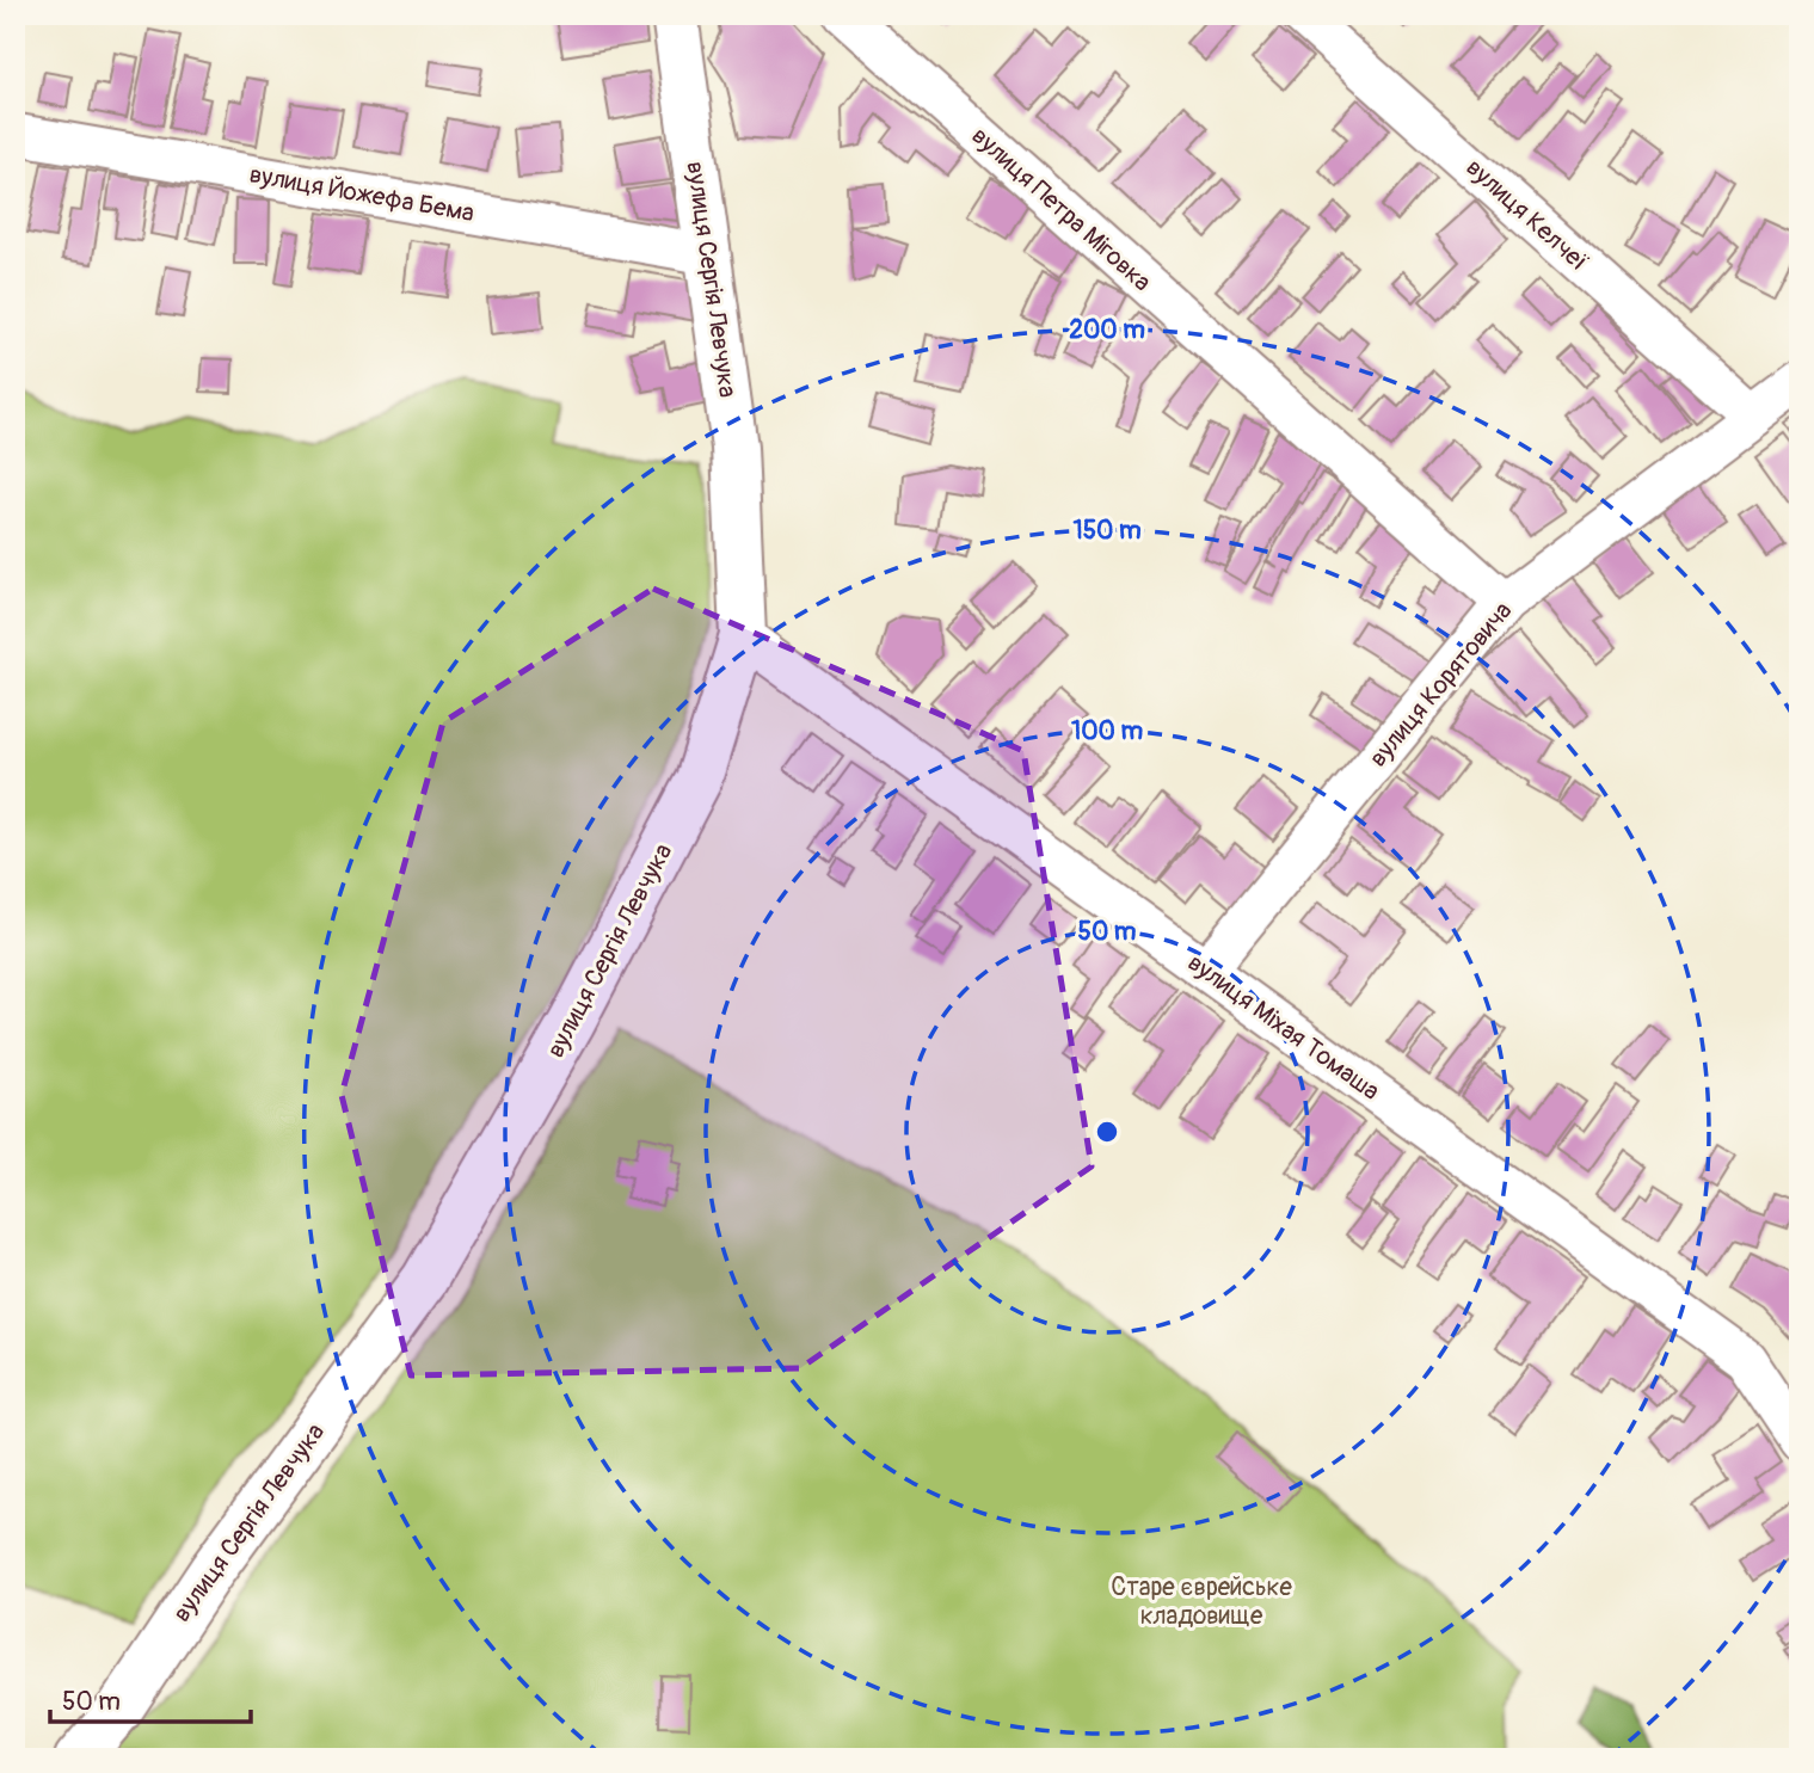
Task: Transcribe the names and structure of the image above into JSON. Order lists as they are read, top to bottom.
{
  "streets": {
    "main road": ["вулиця Сергія Левчука"],
    "street": [
      "вулиця Йожефа Бема",
      "вулиця Петра Міговка",
      "вулиця Келчеї",
      "вулиця Корятовича",
      "вулиця Міхая Томаша"
    ]
  },
  "crossings": [
    ["вулиця Йожефа Бема", "вулиця Сергія Левчука"],
    ["вулиця Петра Міговка", "вулиця Корятовича"],
    ["вулиця Келчеї", "вулиця Корятовича"],
    ["вулиця Сергія Левчука", "вулиця Міхая Томаша"],
    ["вулиця Корятовича", "вулиця Міхая Томаша"]
  ],
  "parks": ["Старе єврейське кладовище"],
  "scale_bar": "50 m",
  "rings": [
    "200 m",
    "150 m",
    "100 m",
    "50 m"
  ]
}
